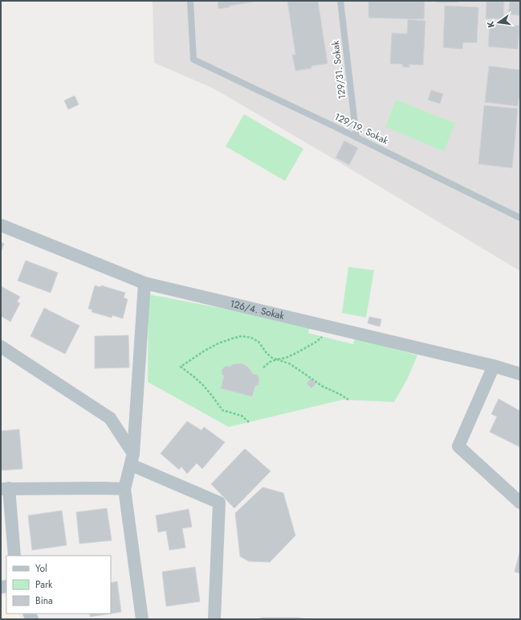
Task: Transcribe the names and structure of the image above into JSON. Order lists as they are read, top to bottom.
{
  "streets": {
    "street": ["126/4. Sokak"],
    "lane": ["129/31. Sokak", "129/19. Sokak"]
  },
  "crossings": [
    ["129/31. Sokak", "129/19. Sokak"]
  ],
  "legend": ["Yol", "Park", "Bina"],
  "north": "left"
}
